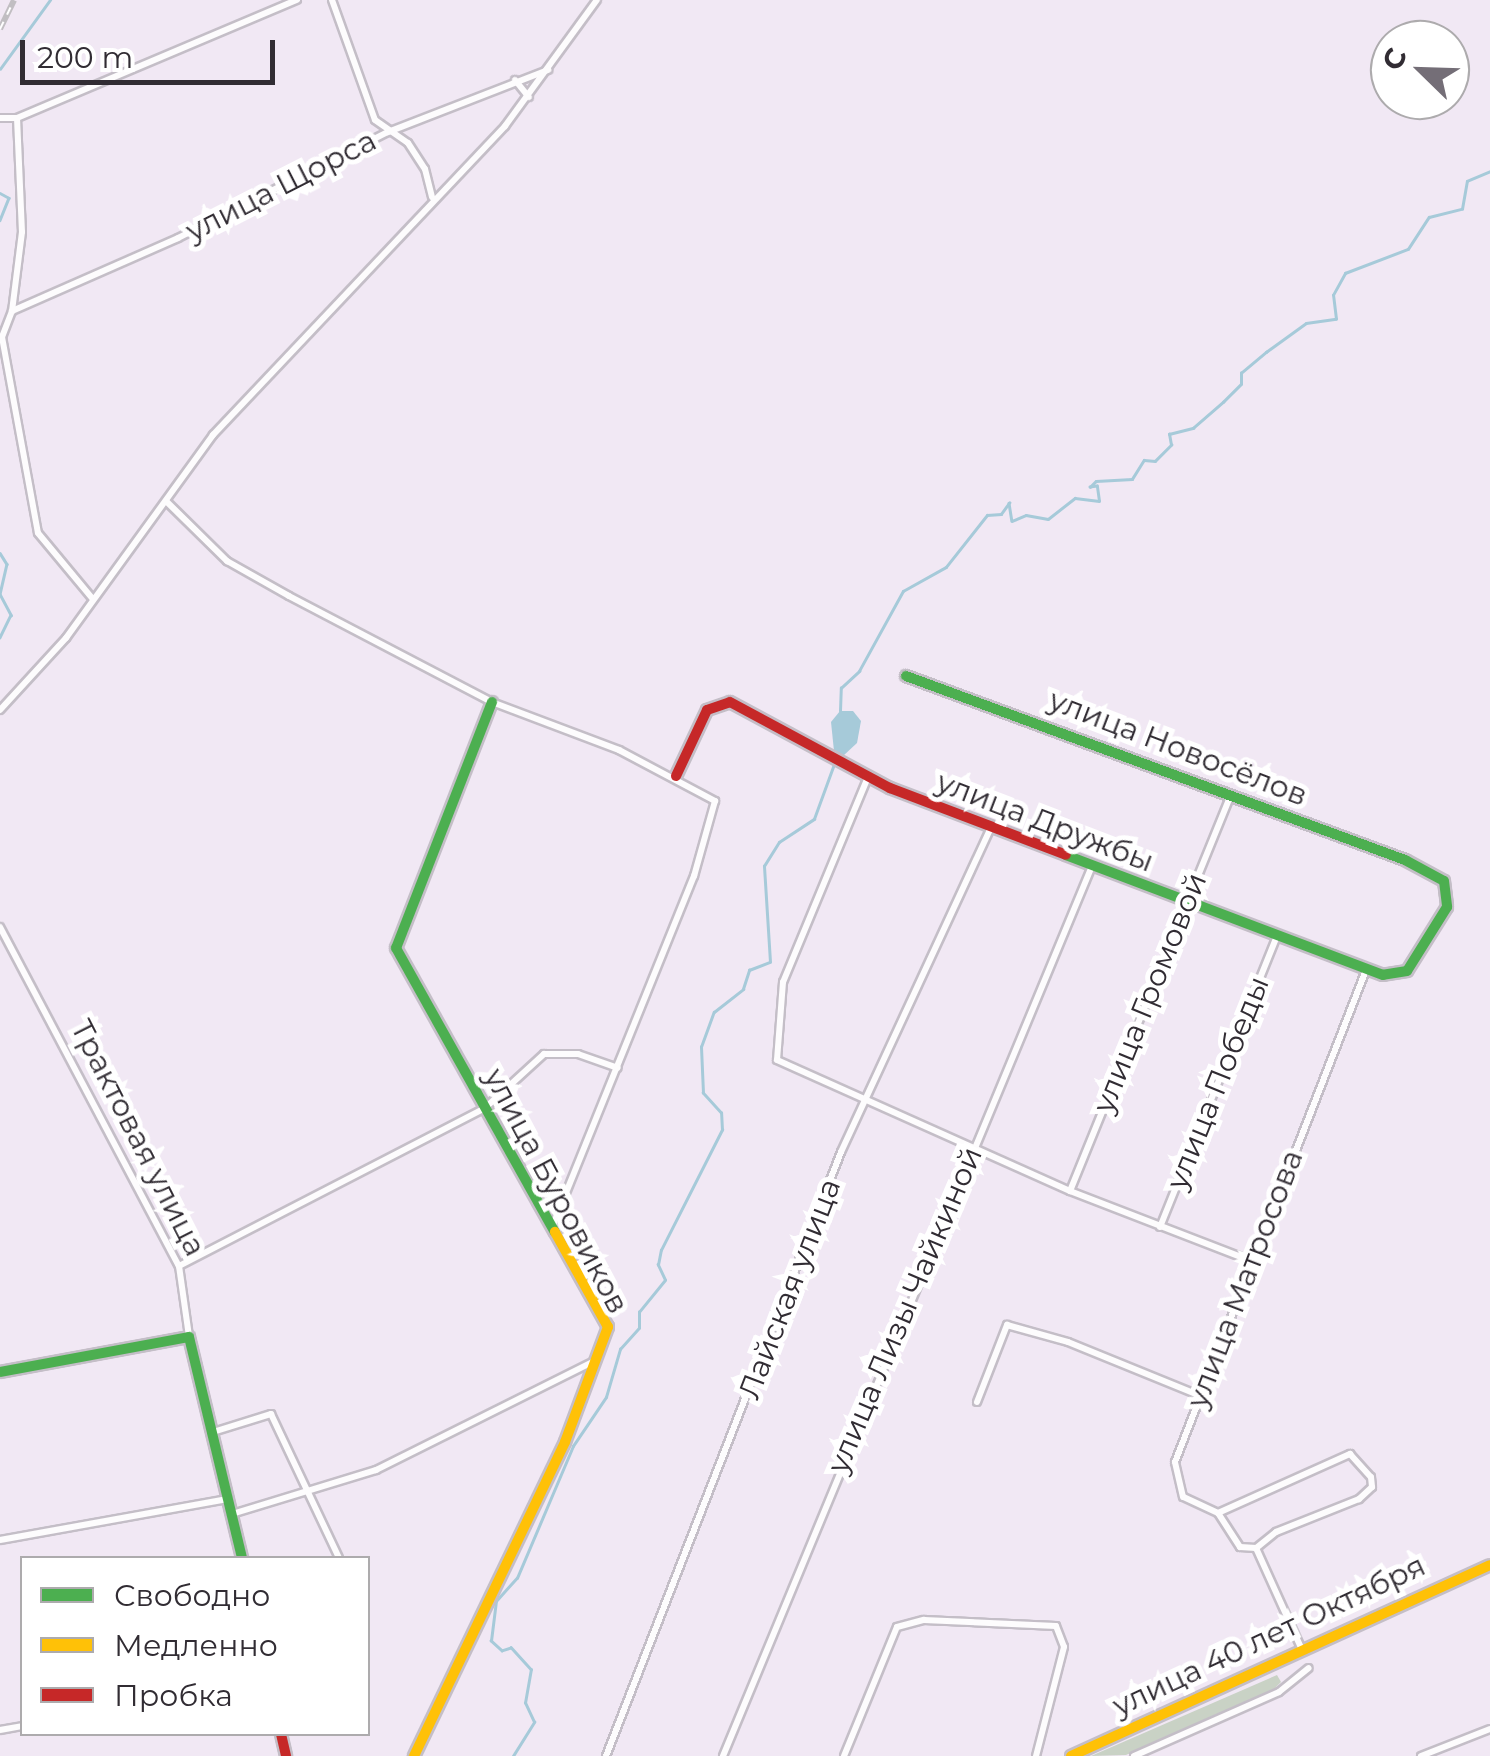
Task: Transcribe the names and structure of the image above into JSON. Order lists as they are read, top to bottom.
{
  "streets": {
    "street": [
      "улица Щорса",
      "улица Новосёлов",
      "улица Дружбы",
      "улица Громовой",
      "улица Победы",
      "Трактовая улица",
      "улица Буровиков",
      "улица Матросова",
      "Лайская улица",
      "улица Лизы Чайкиной",
      "улица 40 лет Октября"
    ]
  },
  "crossings": [
    ["улица Новосёлов", "улица Дружбы"],
    ["улица Новосёлов", "улица Громовой"],
    ["улица Новосёлов", "улица Матросова"],
    ["улица Дружбы", "улица Громовой"],
    ["улица Дружбы", "улица Победы"],
    ["улица Дружбы", "улица Матросова"],
    ["улица Дружбы", "Лайская улица"],
    ["улица Дружбы", "улица Лизы Чайкиной"]
  ],
  "legend": ["Свободно", "Медленно", "Пробка"],
  "scale_bar": "200 m",
  "north": "top left"
}
